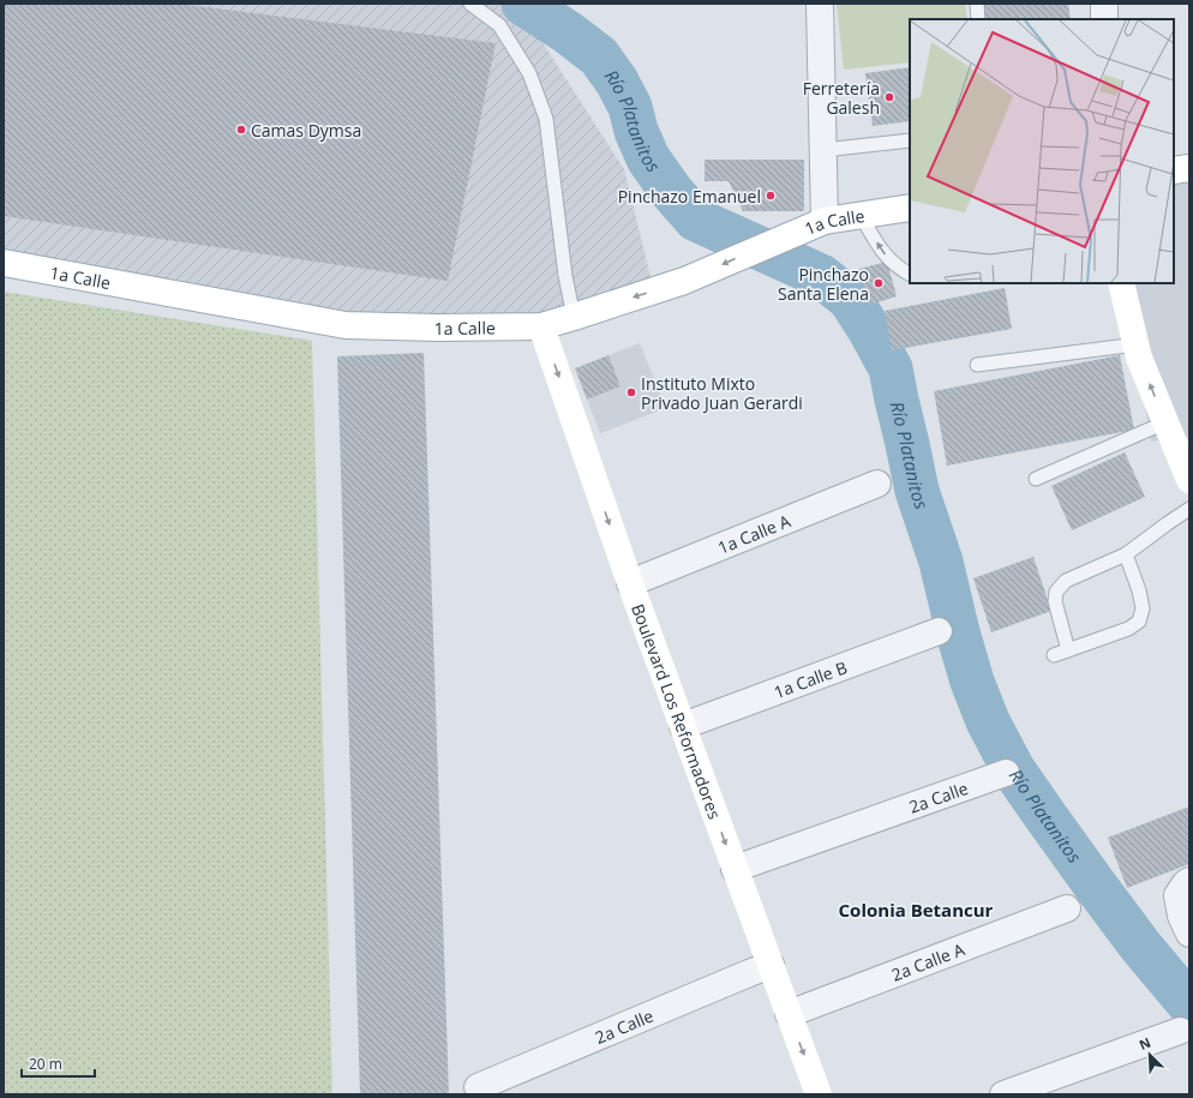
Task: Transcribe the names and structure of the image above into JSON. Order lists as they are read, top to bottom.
{
  "streets": {
    "main road": ["1a Calle", "Boulevard Los Reformadores"],
    "street": [
      "1a Calle A",
      "1a Calle B",
      "2a Calle",
      "2a Calle A"
    ]
  },
  "crossings": [
    ["1a Calle", "Boulevard Los Reformadores"],
    ["1a Calle A", "Boulevard Los Reformadores"],
    ["1a Calle B", "Boulevard Los Reformadores"],
    ["Boulevard Los Reformadores", "2a Calle"],
    ["Boulevard Los Reformadores", "2a Calle A"]
  ],
  "one_way": ["Boulevard Los Reformadores"],
  "districts": ["Colonia Betancur"],
  "water": ["Río Platanitos"],
  "places": [
    "Ferretería Galesh",
    "Camas Dymsa",
    "Pinchazo Emanuel",
    "Pinchazo Santa Elena",
    "Instituto Mixto Privado Juan Gerardi"
  ],
  "scale_bar": "20 m",
  "north": "top left"
}
